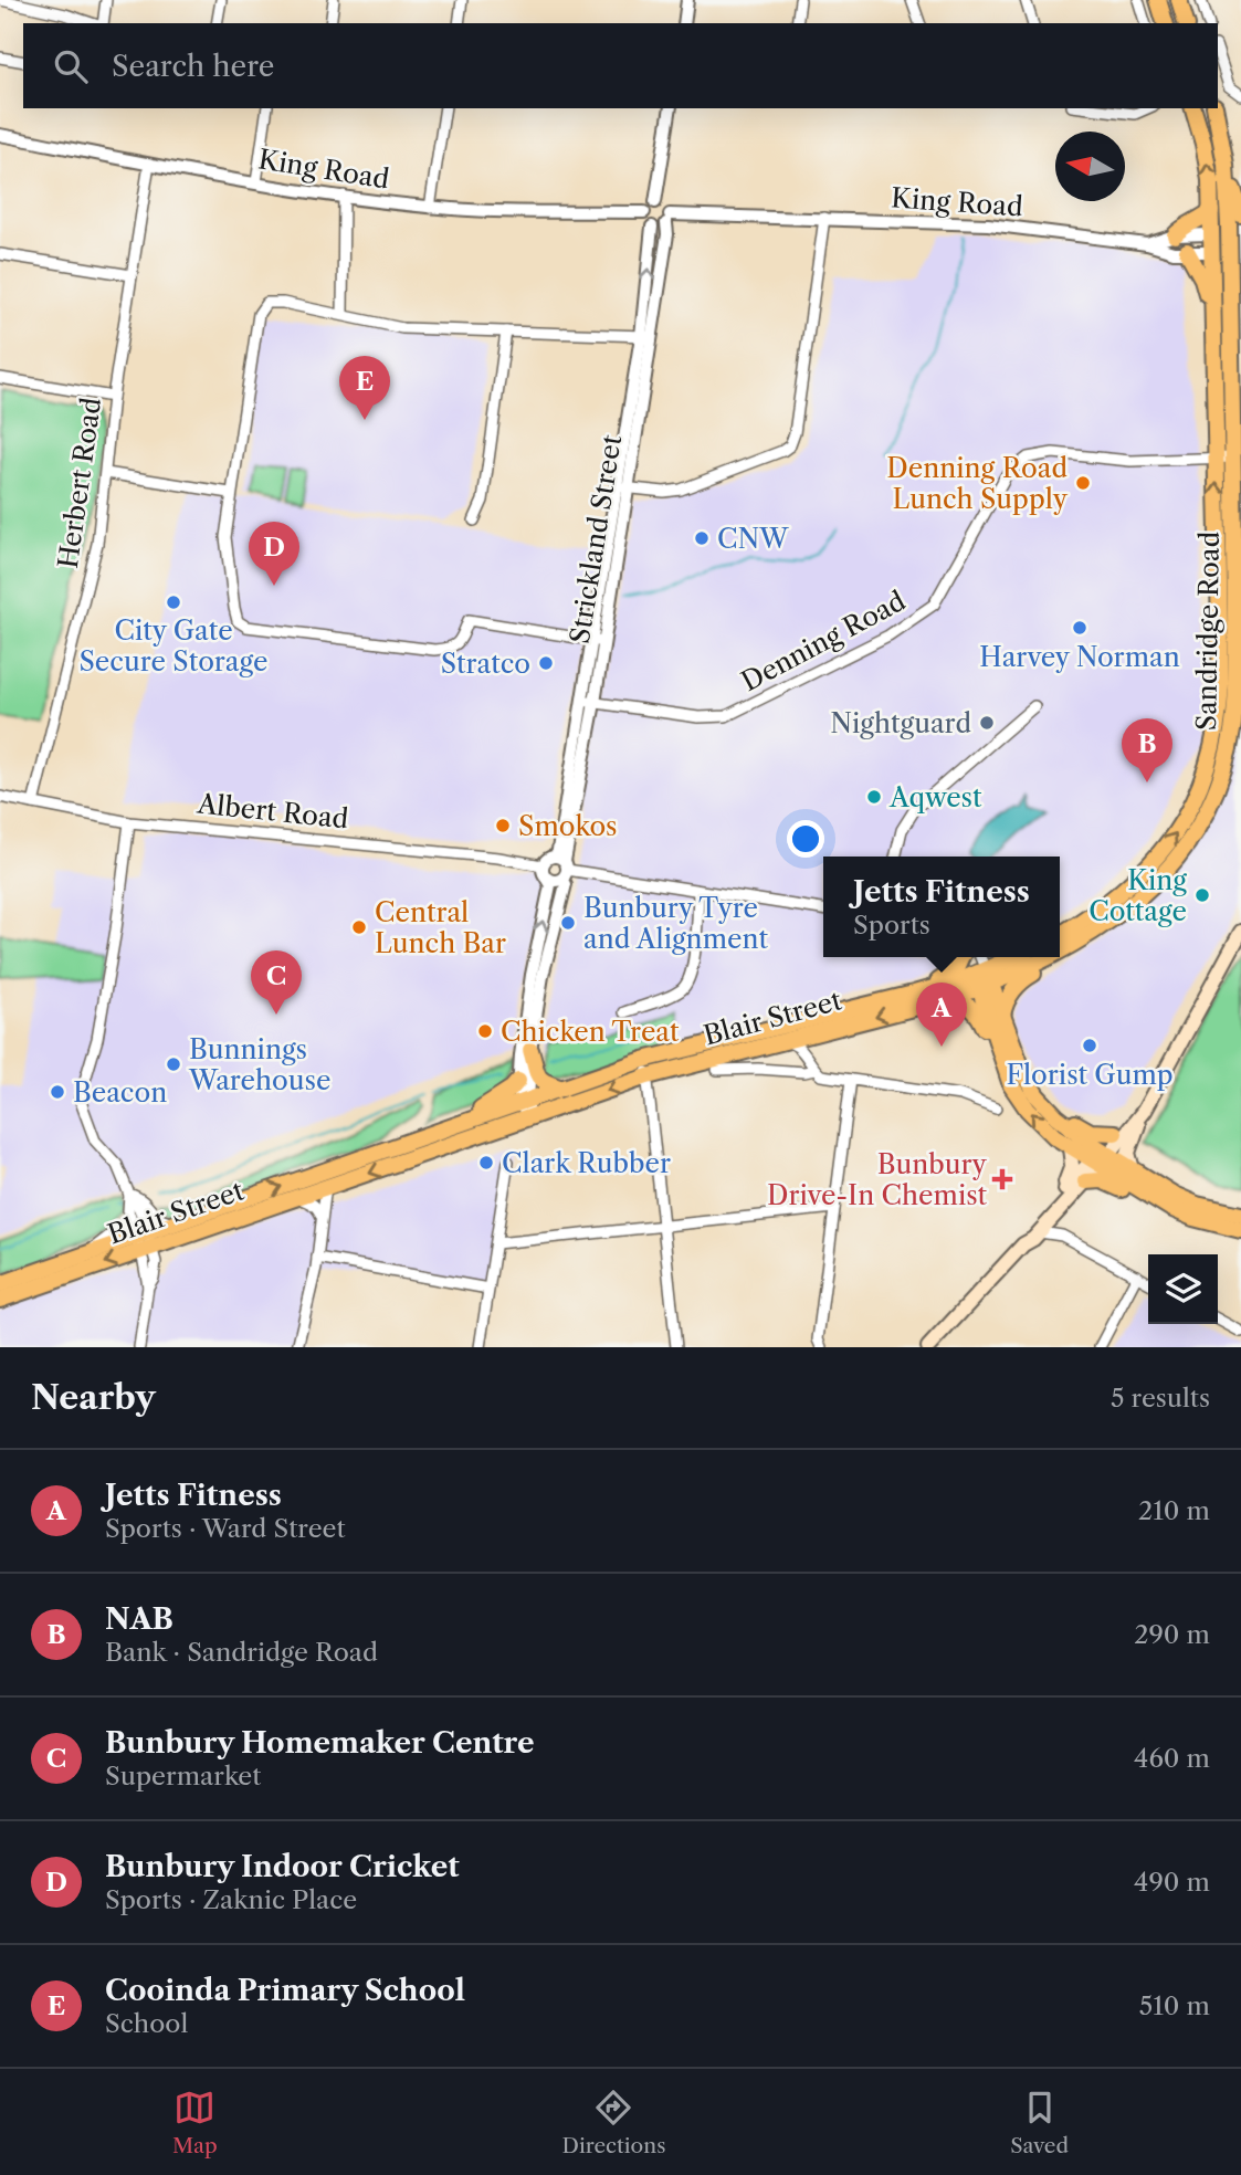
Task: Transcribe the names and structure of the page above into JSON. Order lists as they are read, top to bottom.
{
  "streets": {
    "main road": ["Sandridge Road", "Blair Street"],
    "street": [
      "King Road",
      "Herbert Road",
      "Strickland Street",
      "Denning Road",
      "Albert Road"
    ]
  },
  "crossings": [
    ["King Road", "Herbert Road"],
    ["King Road", "Strickland Street"],
    ["King Road", "Sandridge Road"],
    ["Herbert Road", "Albert Road"],
    ["Strickland Street", "Denning Road"],
    ["Strickland Street", "Blair Street"],
    ["Sandridge Road", "Denning Road"],
    ["Sandridge Road", "Blair Street"]
  ],
  "places": {
    "other": [
      "Denning Road Lunch Supply",
      "CNW",
      "City Gate Secure Storage",
      "Harvey Norman",
      "Stratco",
      "Nightguard",
      "Aqwest",
      "Smokos",
      "King Cottage",
      "Bunbury Tyre and Alignment",
      "Central Lunch Bar",
      "Chicken Treat",
      "Florist Gump",
      "Bunnings Warehouse",
      "Beacon",
      "Clark Rubber"
    ],
    "health": ["Bunbury Drive-In Chemist"]
  },
  "north": "left",
  "page": {
    "search": "Search here",
    "pins": [
      "E",
      "D",
      "B",
      "C",
      "A"
    ],
    "popup": ["Jetts Fitness", "Sports"],
    "heading": ["Nearby", "5 results"],
    "list": [
      {
        "mark": "A",
        "name": "Jetts Fitness",
        "note": "Sports · Ward Street",
        "value": "210 m"
      },
      {
        "mark": "B",
        "name": "NAB",
        "note": "Bank · Sandridge Road",
        "value": "290 m"
      },
      {
        "mark": "C",
        "name": "Bunbury Homemaker Centre",
        "note": "Supermarket",
        "value": "460 m"
      },
      {
        "mark": "D",
        "name": "Bunbury Indoor Cricket",
        "note": "Sports · Zaknic Place",
        "value": "490 m"
      },
      {
        "mark": "E",
        "name": "Cooinda Primary School",
        "note": "School",
        "value": "510 m"
      }
    ],
    "nav": ["Map", "Directions", "Saved"]
  }
}
